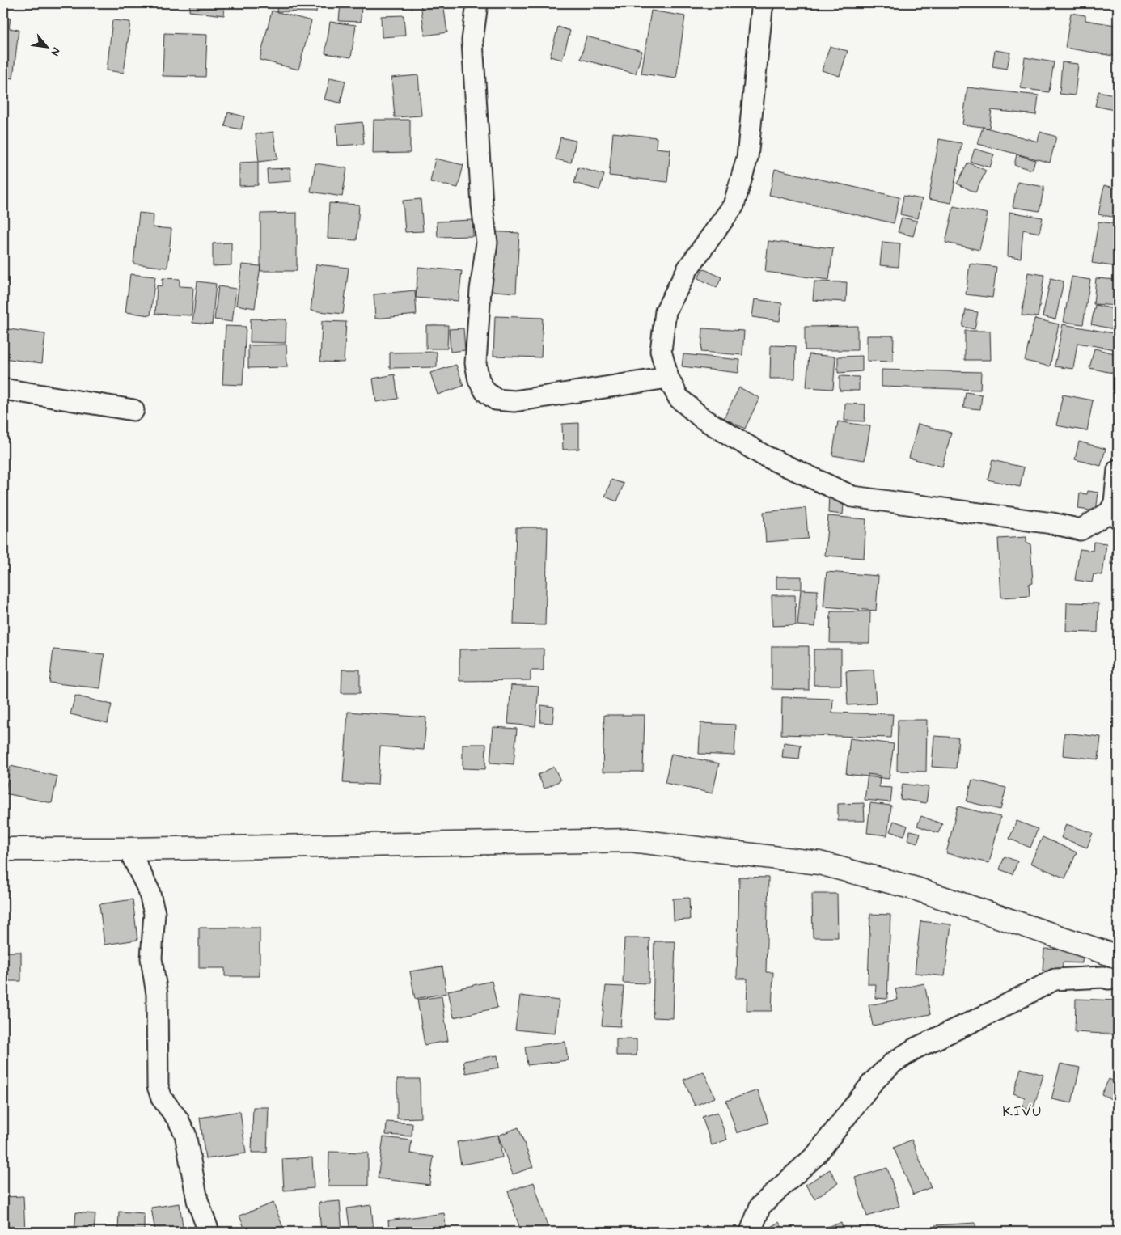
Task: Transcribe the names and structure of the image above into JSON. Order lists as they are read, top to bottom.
{
  "districts": ["KIVU"],
  "north": "bottom right"
}
